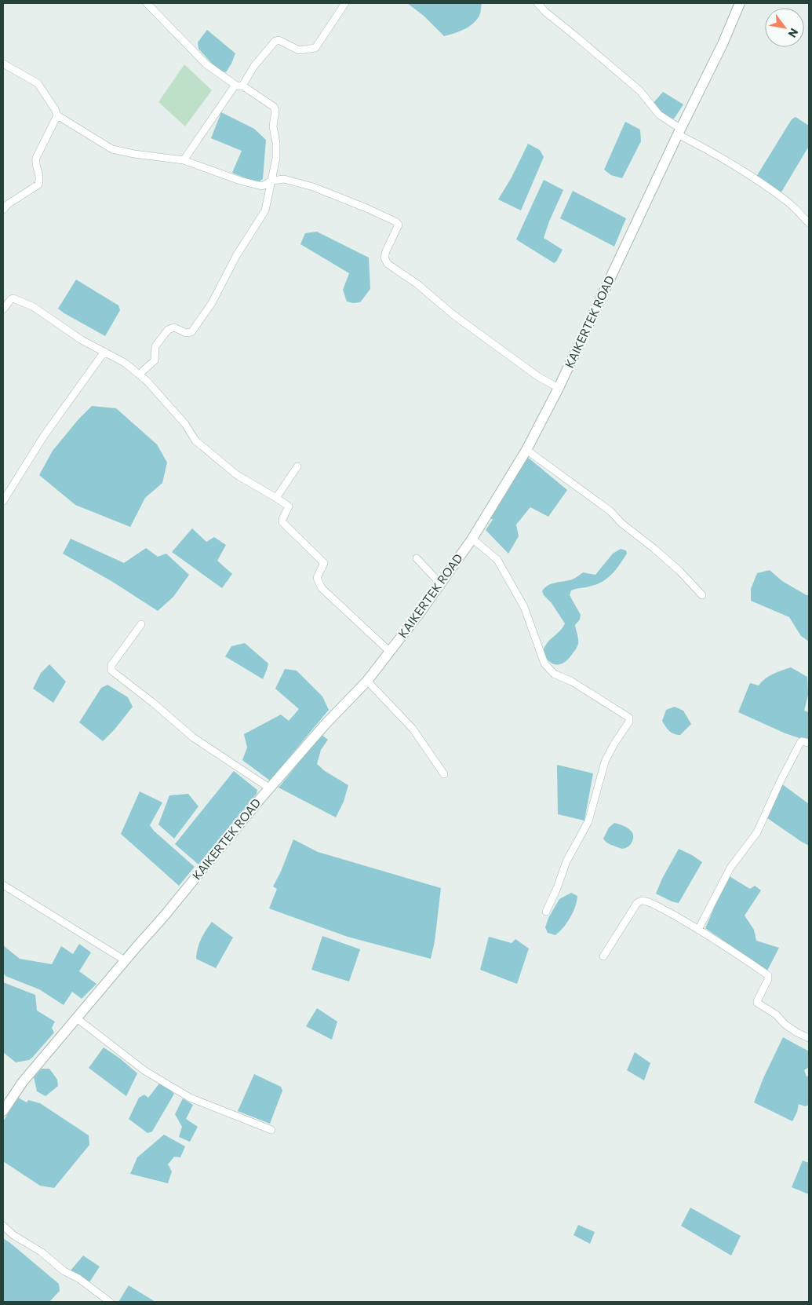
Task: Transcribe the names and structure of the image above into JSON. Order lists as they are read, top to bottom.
{
  "streets": {
    "main road": ["KAIKERTEK ROAD"]
  },
  "north": "bottom right"
}
